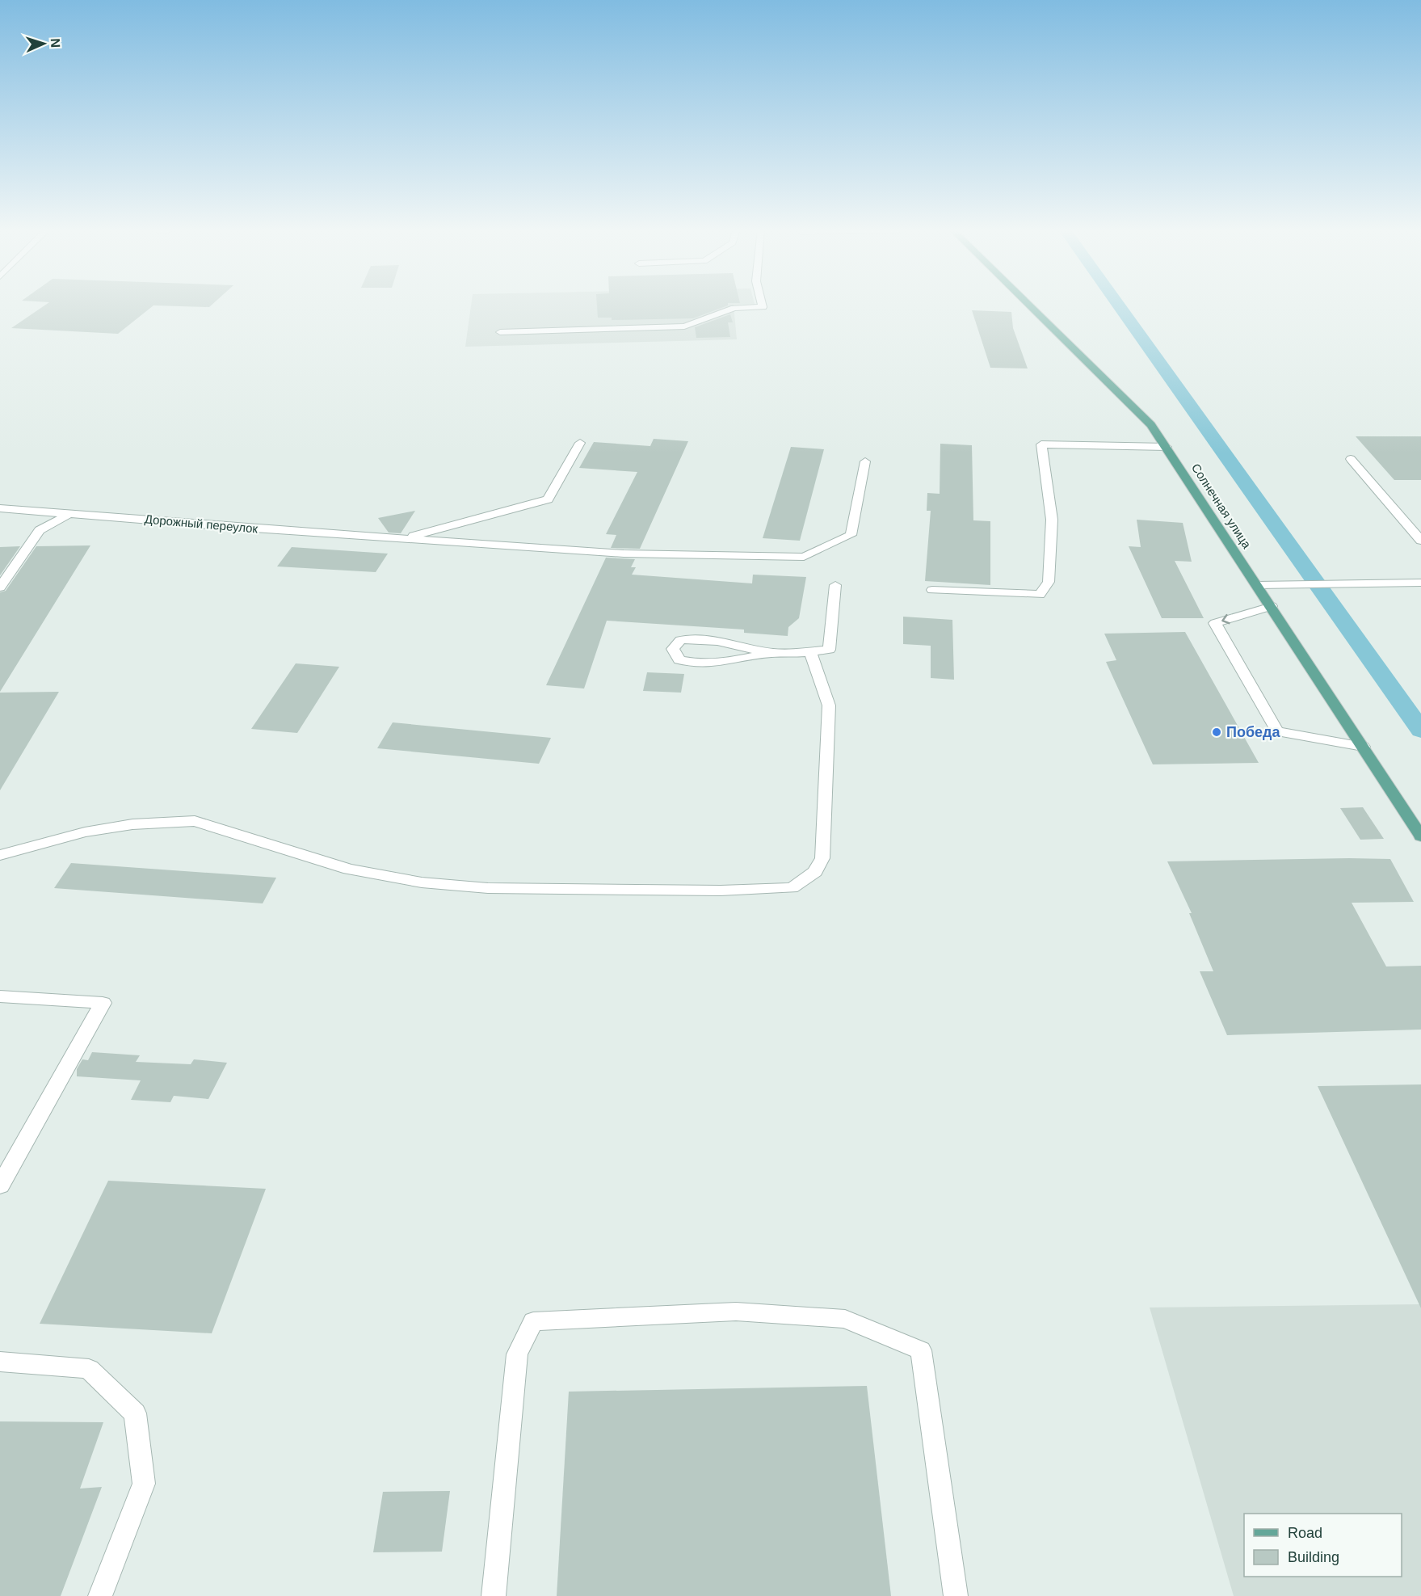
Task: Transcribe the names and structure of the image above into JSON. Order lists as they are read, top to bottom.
{
  "streets": {
    "main road": ["Солнечная улица"],
    "street": ["Дорожный переулок"]
  },
  "places": ["Победа"],
  "legend": ["Road", "Building"],
  "north": "right"
}
